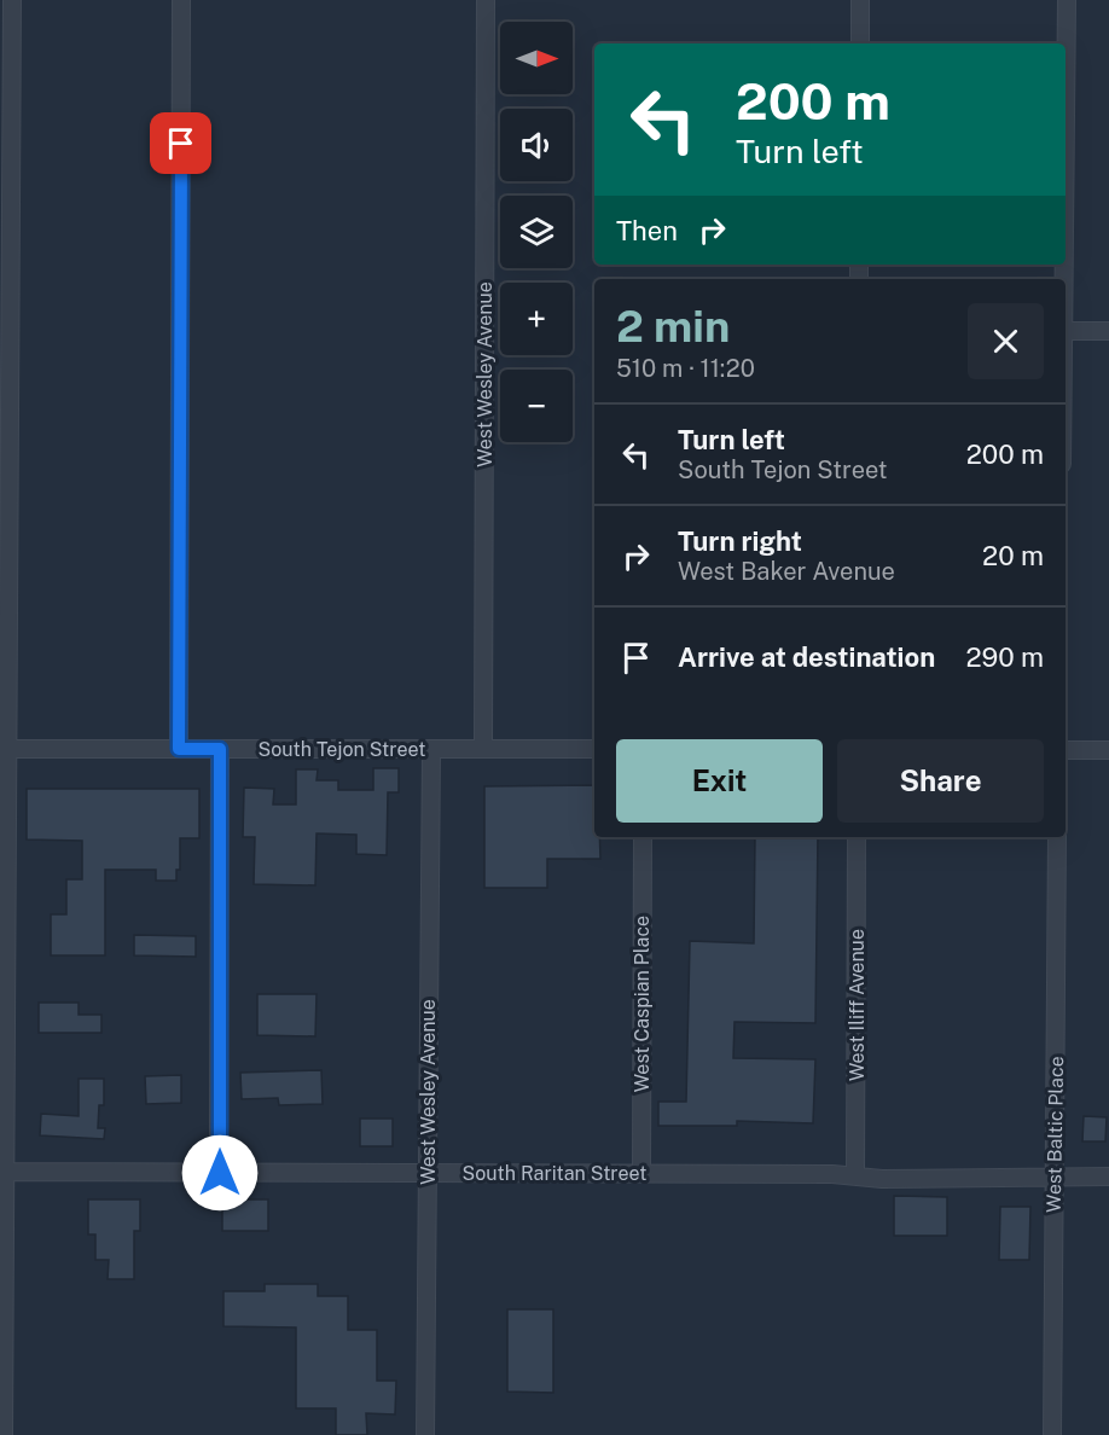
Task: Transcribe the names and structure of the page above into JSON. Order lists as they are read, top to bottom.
{
  "streets": {
    "street": [
      "West Wesley Avenue",
      "South Tejon Street",
      "West Caspian Place",
      "West Iliff Avenue",
      "West Baltic Place",
      "South Raritan Street"
    ]
  },
  "crossings": [
    ["West Wesley Avenue", "South Tejon Street"],
    ["West Wesley Avenue", "South Raritan Street"],
    ["West Caspian Place", "South Raritan Street"],
    ["West Iliff Avenue", "South Raritan Street"],
    ["West Baltic Place", "South Raritan Street"]
  ],
  "north": "right",
  "page": {
    "map_buttons": ["+", "−"],
    "turn": ["200 m", "Turn left"],
    "then": "Then",
    "heading": ["2 min", "510 m · 11:20"],
    "list": [
      {
        "name": "Turn left",
        "note": "South Tejon Street",
        "value": "200 m"
      },
      {
        "name": "Turn right",
        "note": "West Baker Avenue",
        "value": "20 m"
      },
      {
        "name": "Arrive at destination",
        "value": "290 m"
      }
    ],
    "buttons": ["Exit", "Share"]
  }
}
